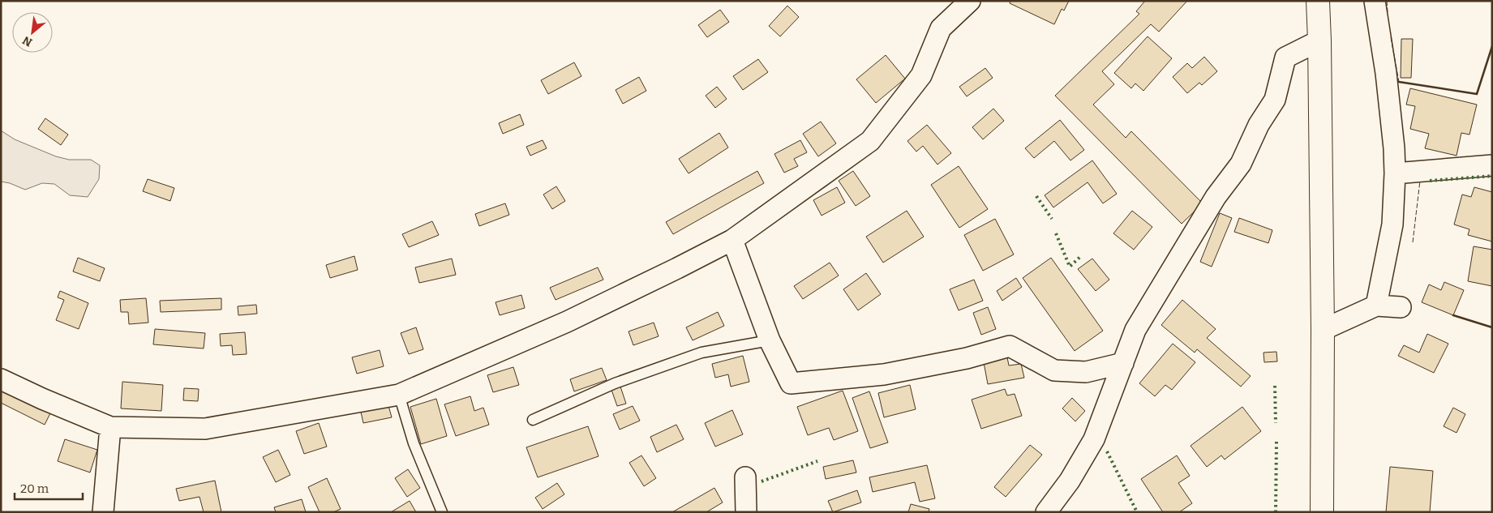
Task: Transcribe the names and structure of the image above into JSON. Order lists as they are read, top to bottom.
{
  "scale_bar": "20 m",
  "north": "bottom left"
}
